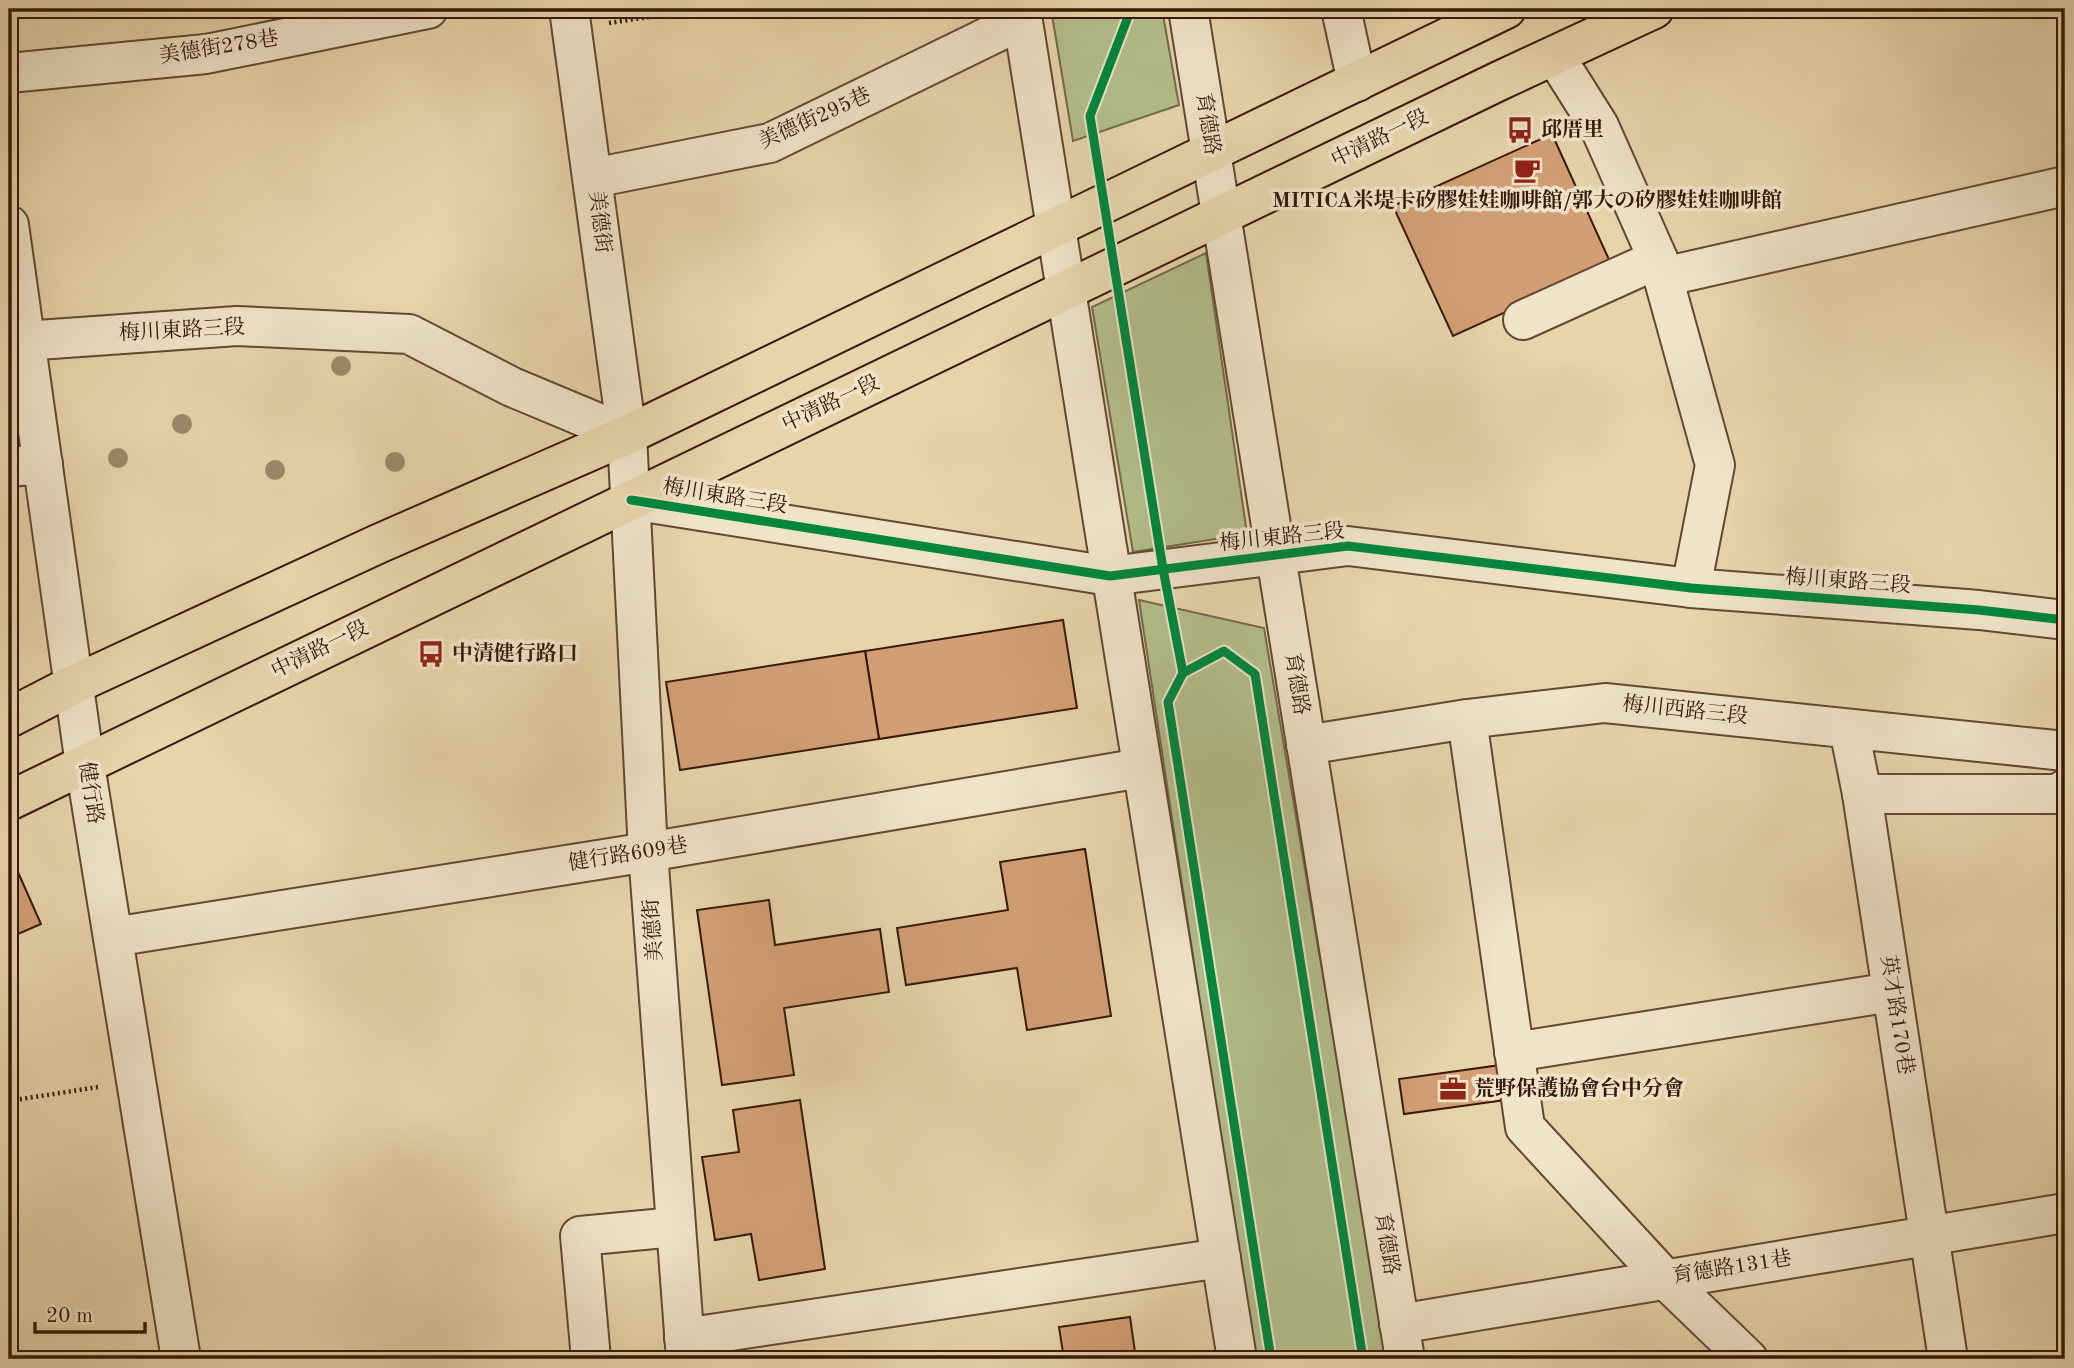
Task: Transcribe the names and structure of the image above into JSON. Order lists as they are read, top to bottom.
{
  "streets": {
    "main road": ["中清路一段"],
    "street": [
      "美德街278巷",
      "美德街295巷",
      "育德路",
      "美德街",
      "梅川東路三段",
      "梅川西路三段",
      "健行路",
      "健行路609巷",
      "英才路170巷",
      "育德路131巷"
    ]
  },
  "crossings": [
    ["美德街295巷", "美德街"],
    ["育德路", "中清路一段"],
    ["育德路", "梅川東路三段"],
    ["育德路", "梅川西路三段"],
    ["育德路", "育德路131巷"],
    ["中清路一段", "美德街"],
    ["中清路一段", "梅川東路三段"],
    ["中清路一段", "健行路"],
    ["美德街", "梅川東路三段"],
    ["美德街", "健行路609巷"],
    ["梅川東路三段", "健行路"],
    ["梅川西路三段", "英才路170巷"],
    ["健行路", "健行路609巷"],
    ["英才路170巷", "育德路131巷"]
  ],
  "places": {
    "bus stop": ["邱厝里", "中清健行路口"],
    "cafe": ["MITICA米堤卡矽膠娃娃咖啡館/郭大の矽膠娃娃咖啡館"],
    "office": ["荒野保護協會台中分會"]
  },
  "scale_bar": "20 m"
}
